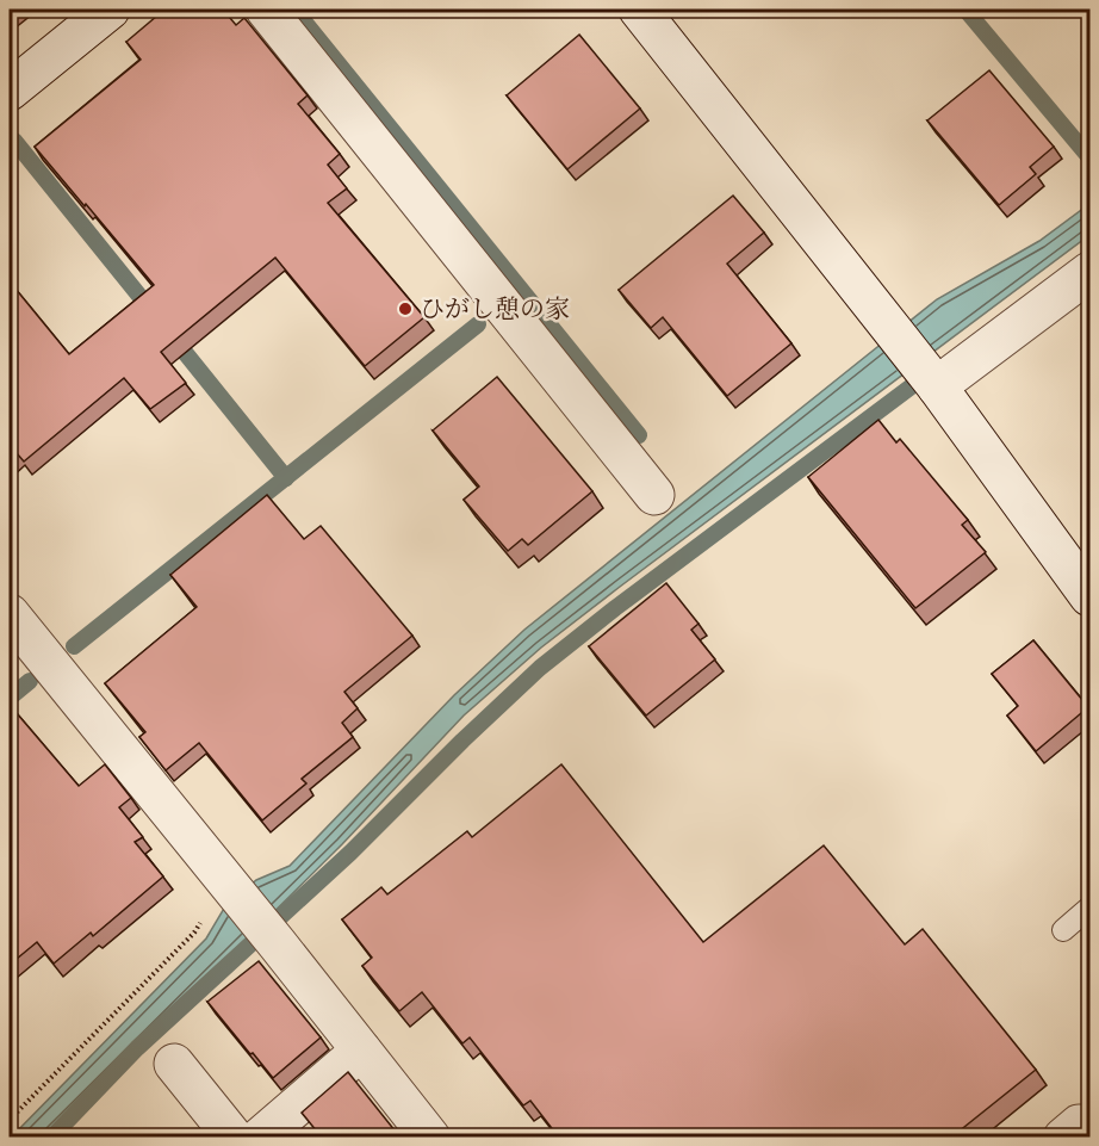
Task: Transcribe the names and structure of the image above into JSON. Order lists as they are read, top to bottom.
{
  "places": ["ひがし憩の家"]
}
